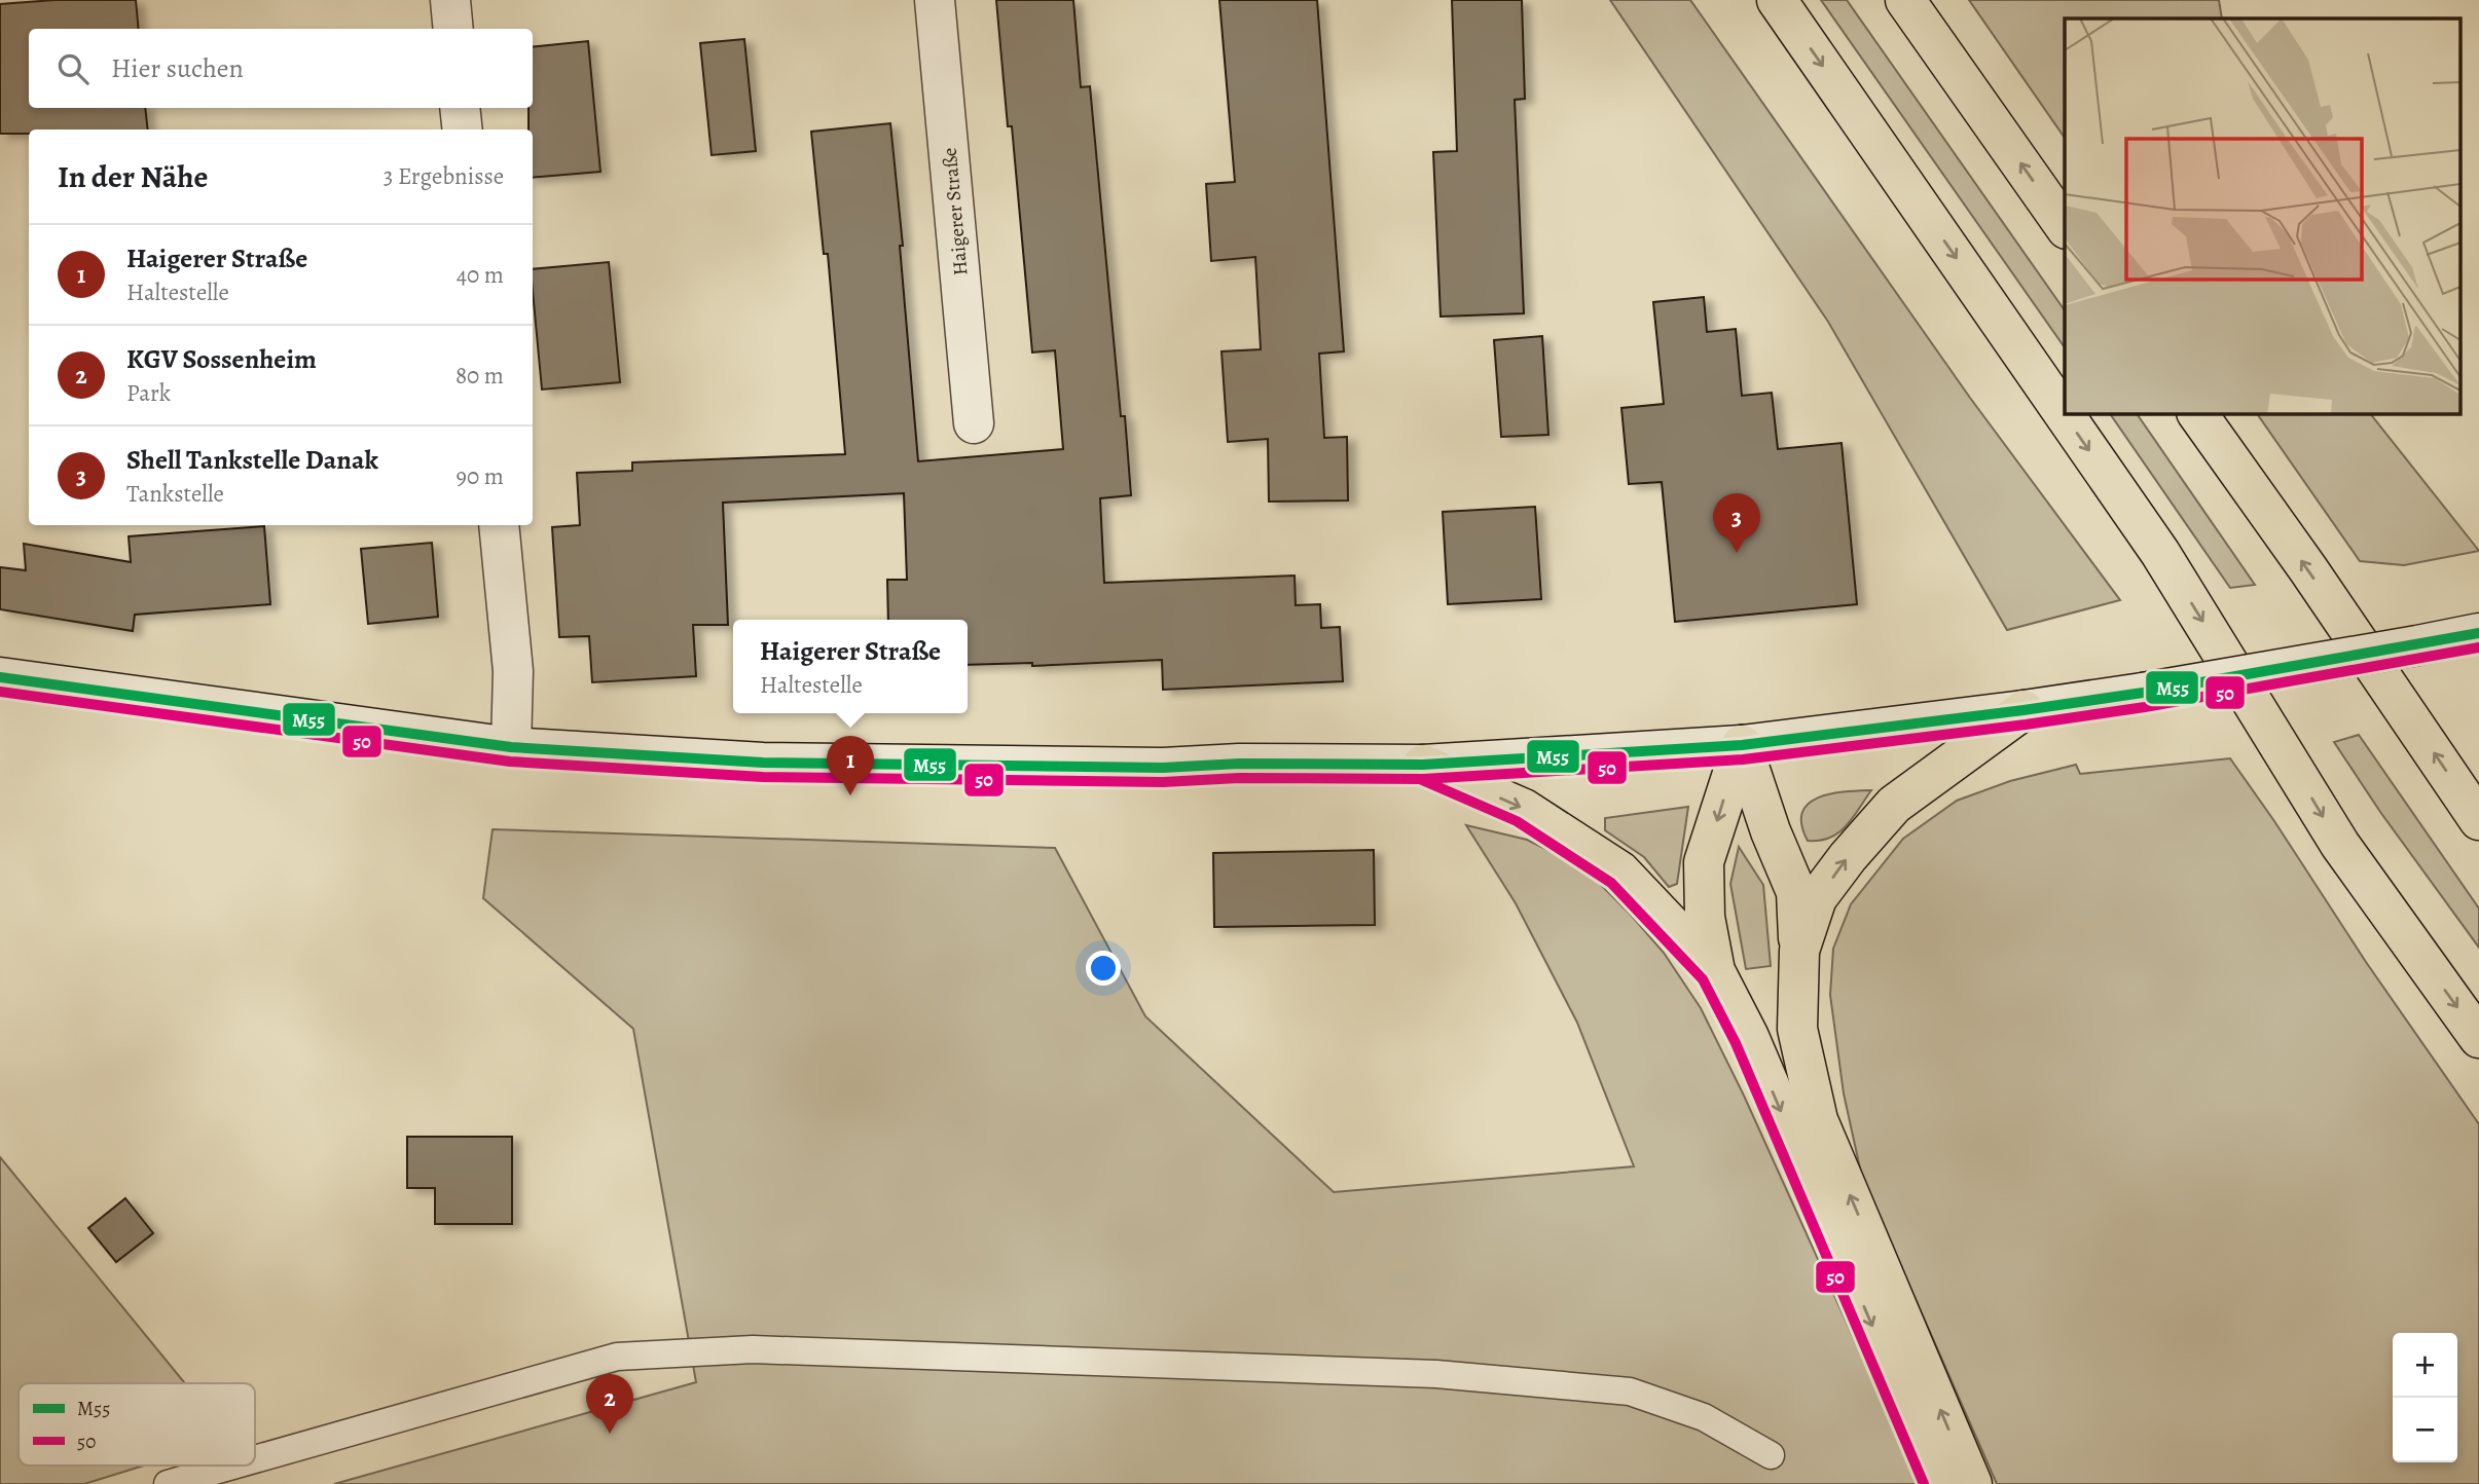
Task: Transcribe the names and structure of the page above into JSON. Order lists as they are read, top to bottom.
{
  "streets": {
    "main road": ["Haigerer Straße"]
  },
  "lines": ["transit line M55", "transit line 50"],
  "legend": ["M55", "50"],
  "page": {
    "search": "Hier suchen",
    "heading": ["In der Nähe", "3 Ergebnisse"],
    "list": [
      {
        "mark": "1",
        "name": "Haigerer Straße",
        "note": "Haltestelle",
        "value": "40 m"
      },
      {
        "mark": "2",
        "name": "KGV Sossenheim",
        "note": "Park",
        "value": "80 m"
      },
      {
        "mark": "3",
        "name": "Shell Tankstelle Danak",
        "note": "Tankstelle",
        "value": "90 m"
      }
    ],
    "pins": ["3", "1", "2"],
    "popup": ["Haigerer Straße", "Haltestelle"],
    "map_buttons": ["+", "−"]
  }
}
